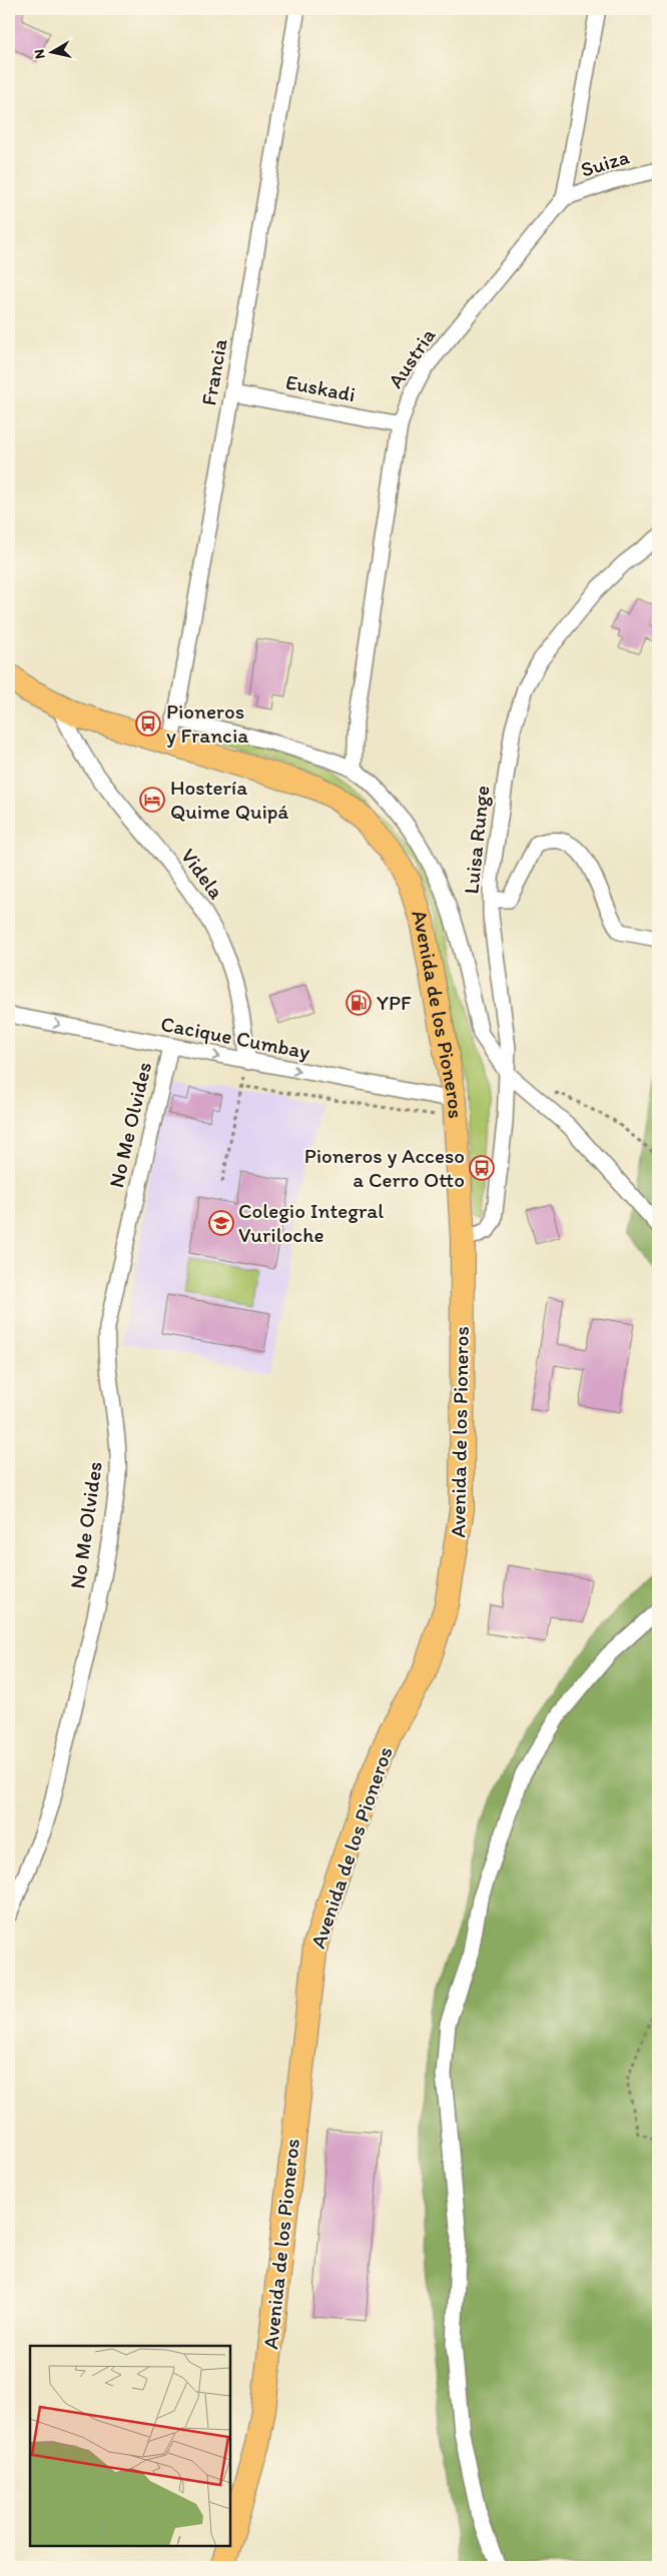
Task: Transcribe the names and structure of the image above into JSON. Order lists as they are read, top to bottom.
{
  "streets": {
    "main road": ["Avenida de los Pioneros"],
    "street": [
      "Suiza",
      "Austria",
      "Francia",
      "Euskadi",
      "Luisa Runge",
      "Videla",
      "Cacique Cumbay",
      "No Me Olvides"
    ]
  },
  "crossings": [
    ["Suiza", "Austria"],
    ["Austria", "Euskadi"],
    ["Francia", "Euskadi"],
    ["Francia", "Avenida de los Pioneros"],
    ["Luisa Runge", "Avenida de los Pioneros"],
    ["Videla", "Avenida de los Pioneros"],
    ["Videla", "Cacique Cumbay"],
    ["Avenida de los Pioneros", "Cacique Cumbay"],
    ["Cacique Cumbay", "No Me Olvides"]
  ],
  "one_way": ["Cacique Cumbay"],
  "places": {
    "bus stop": ["Pioneros y Francia", "Pioneros y Acceso a Cerro Otto"],
    "hotel": ["Hostería Quime Quipá"],
    "fuel station": ["YPF"],
    "school or university": ["Colegio Integral Vuriloche"]
  },
  "north": "left"
}
